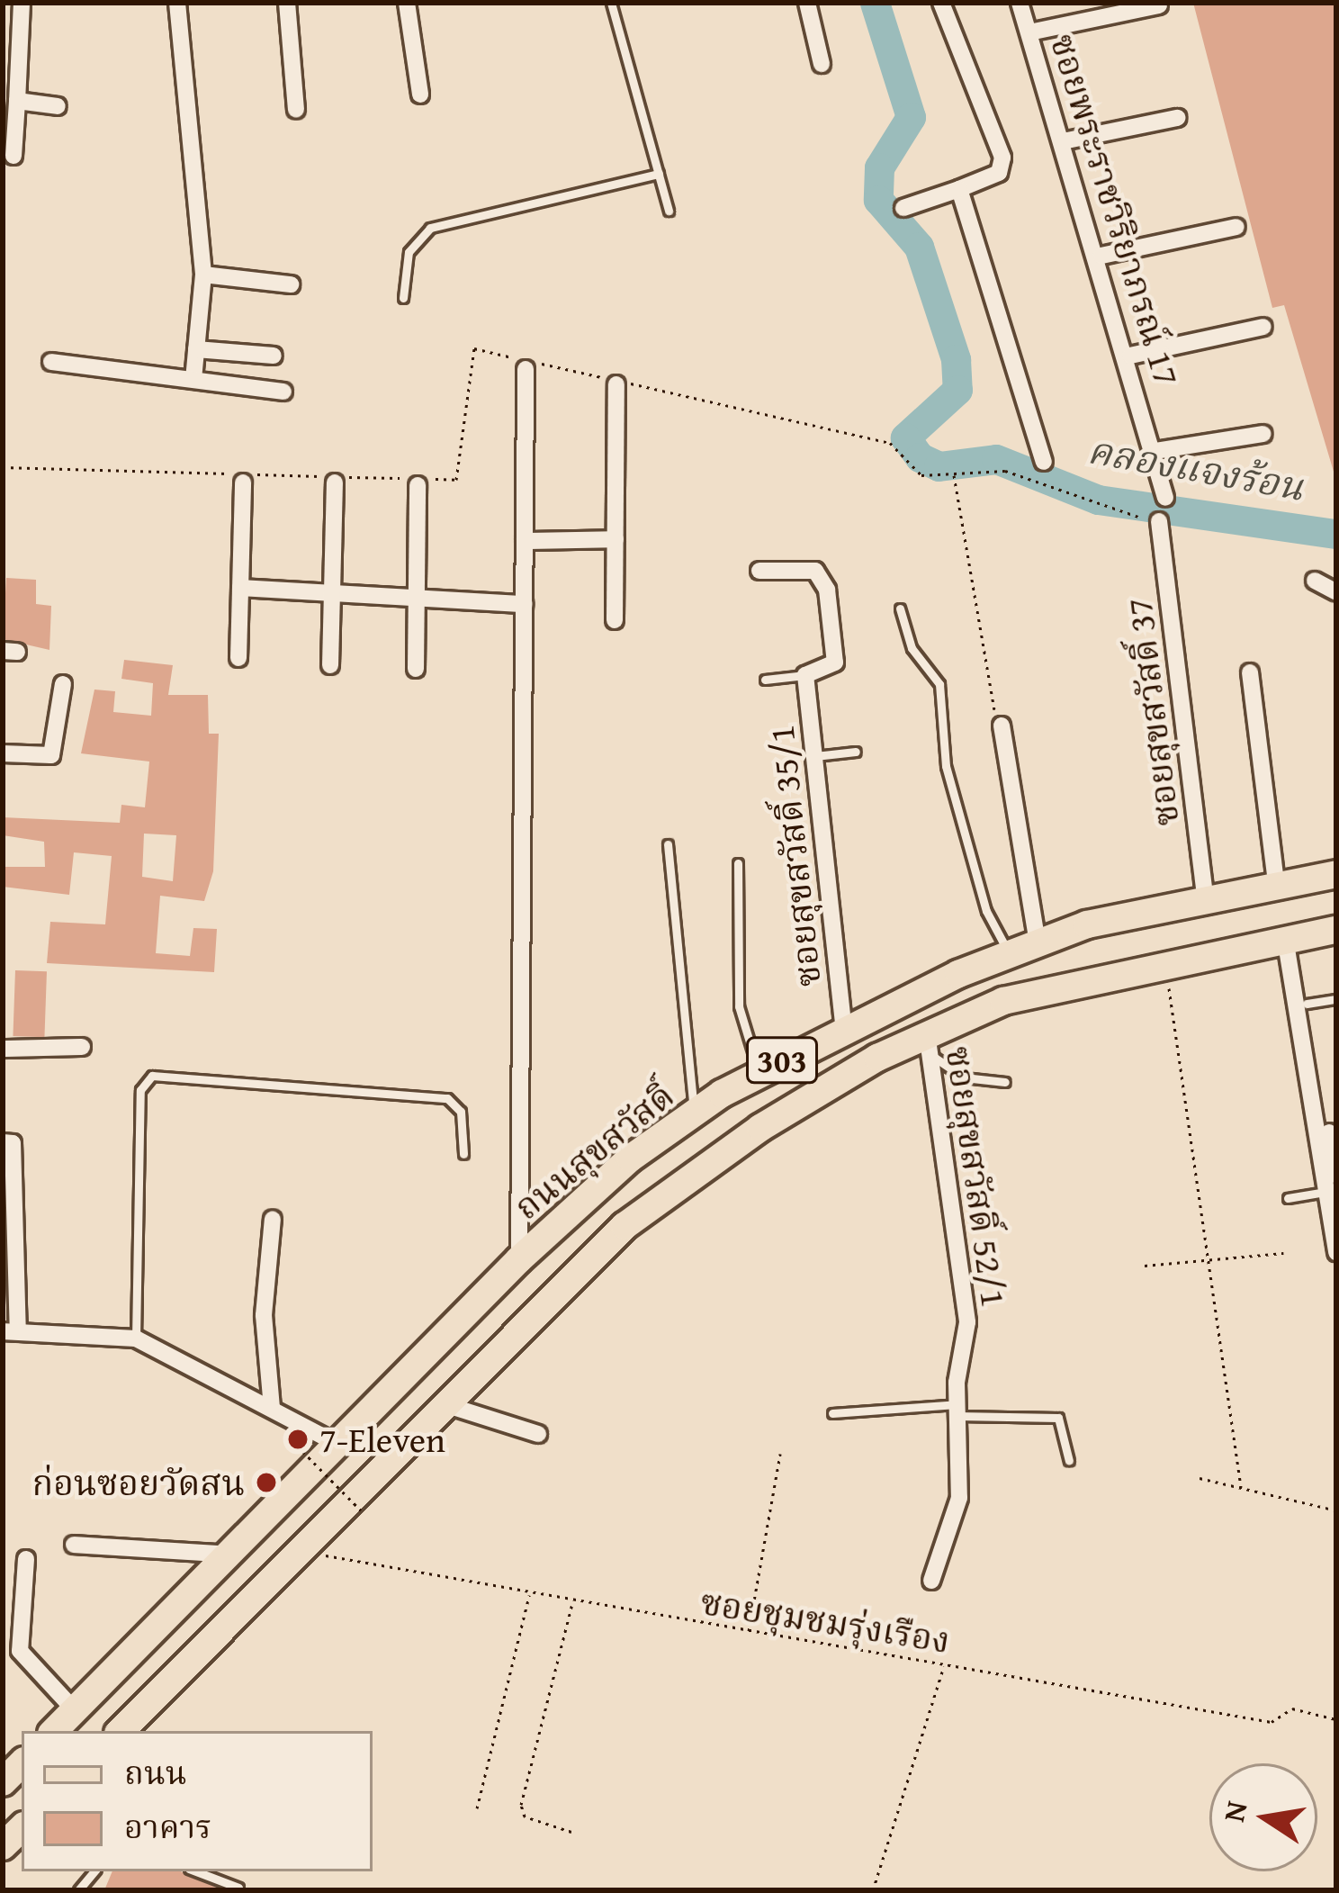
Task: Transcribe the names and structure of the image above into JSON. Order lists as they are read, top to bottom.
{
  "streets": {
    "main road": ["303", "ถนนสุขสวัสดิ์"],
    "street": [
      "ซอยพระราชวิริยาภรณ์ 17",
      "ซอยสุขสวัสดิ์ 37",
      "ซอยสุขสวัสดิ์ 35/1",
      "ซอยสุขสวัสดิ์ 52/1"
    ],
    "path": ["ซอยชุมชมรุ่งเรือง"]
  },
  "crossings": [
    ["ซอยสุขสวัสดิ์ 37", "ถนนสุขสวัสดิ์"],
    ["ซอยสุขสวัสดิ์ 35/1", "ถนนสุขสวัสดิ์"],
    ["303", "ซอยสุขสวัสดิ์ 52/1"],
    ["303", "ซอยชุมชมรุ่งเรือง"]
  ],
  "water": ["คลองแจงร้อน"],
  "places": ["7-Eleven", "ก่อนซอยวัดสน"],
  "legend": ["ถนน", "อาคาร"],
  "north": "left"
}
